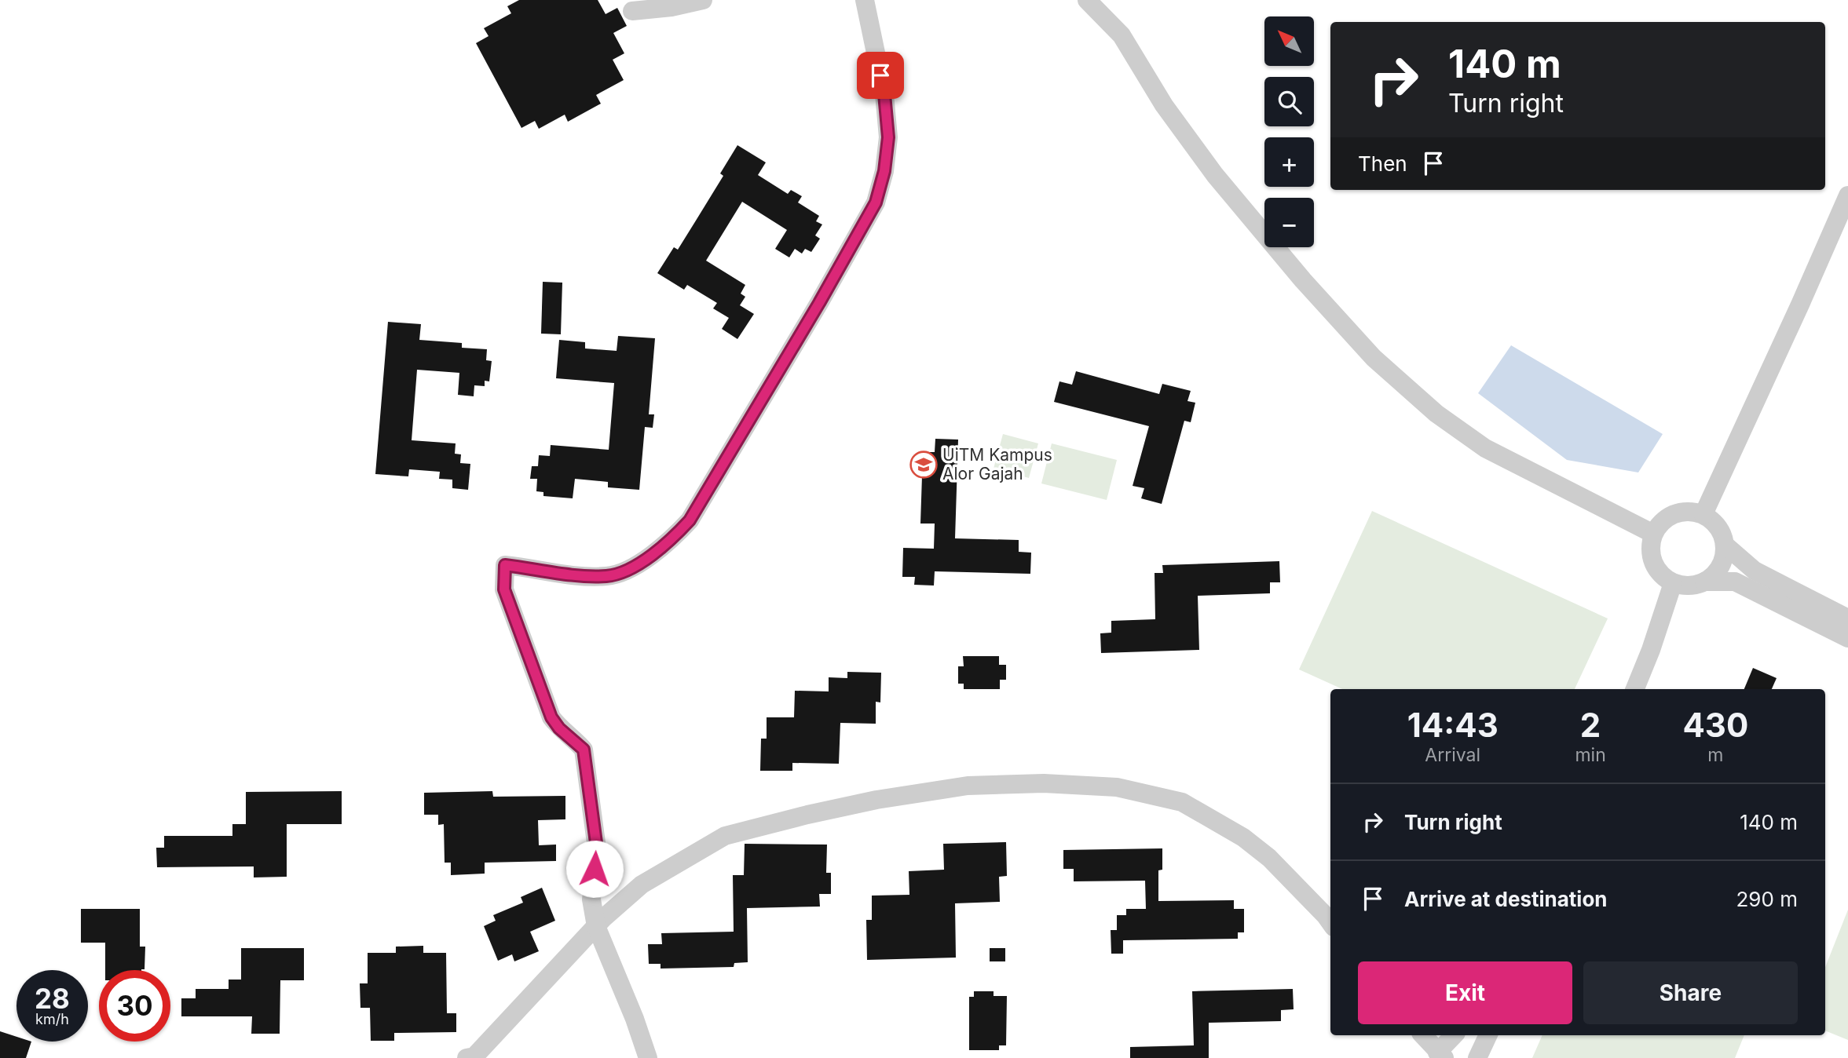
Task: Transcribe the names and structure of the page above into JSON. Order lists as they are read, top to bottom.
{
  "places": {
    "school or university": ["UiTM Kampus Alor Gajah"]
  },
  "north": "top left",
  "page": {
    "map_buttons": ["+", "−"],
    "turn": ["140 m", "Turn right"],
    "then": "Then",
    "eta": [
      "14:43",
      "Arrival",
      "2",
      "min",
      "430",
      "m"
    ],
    "list": [
      {
        "name": "Turn right",
        "value": "140 m"
      },
      {
        "name": "Arrive at destination",
        "value": "290 m"
      }
    ],
    "buttons": ["Exit", "Share"],
    "speed": "28 km/h",
    "limit": "30"
  }
}
